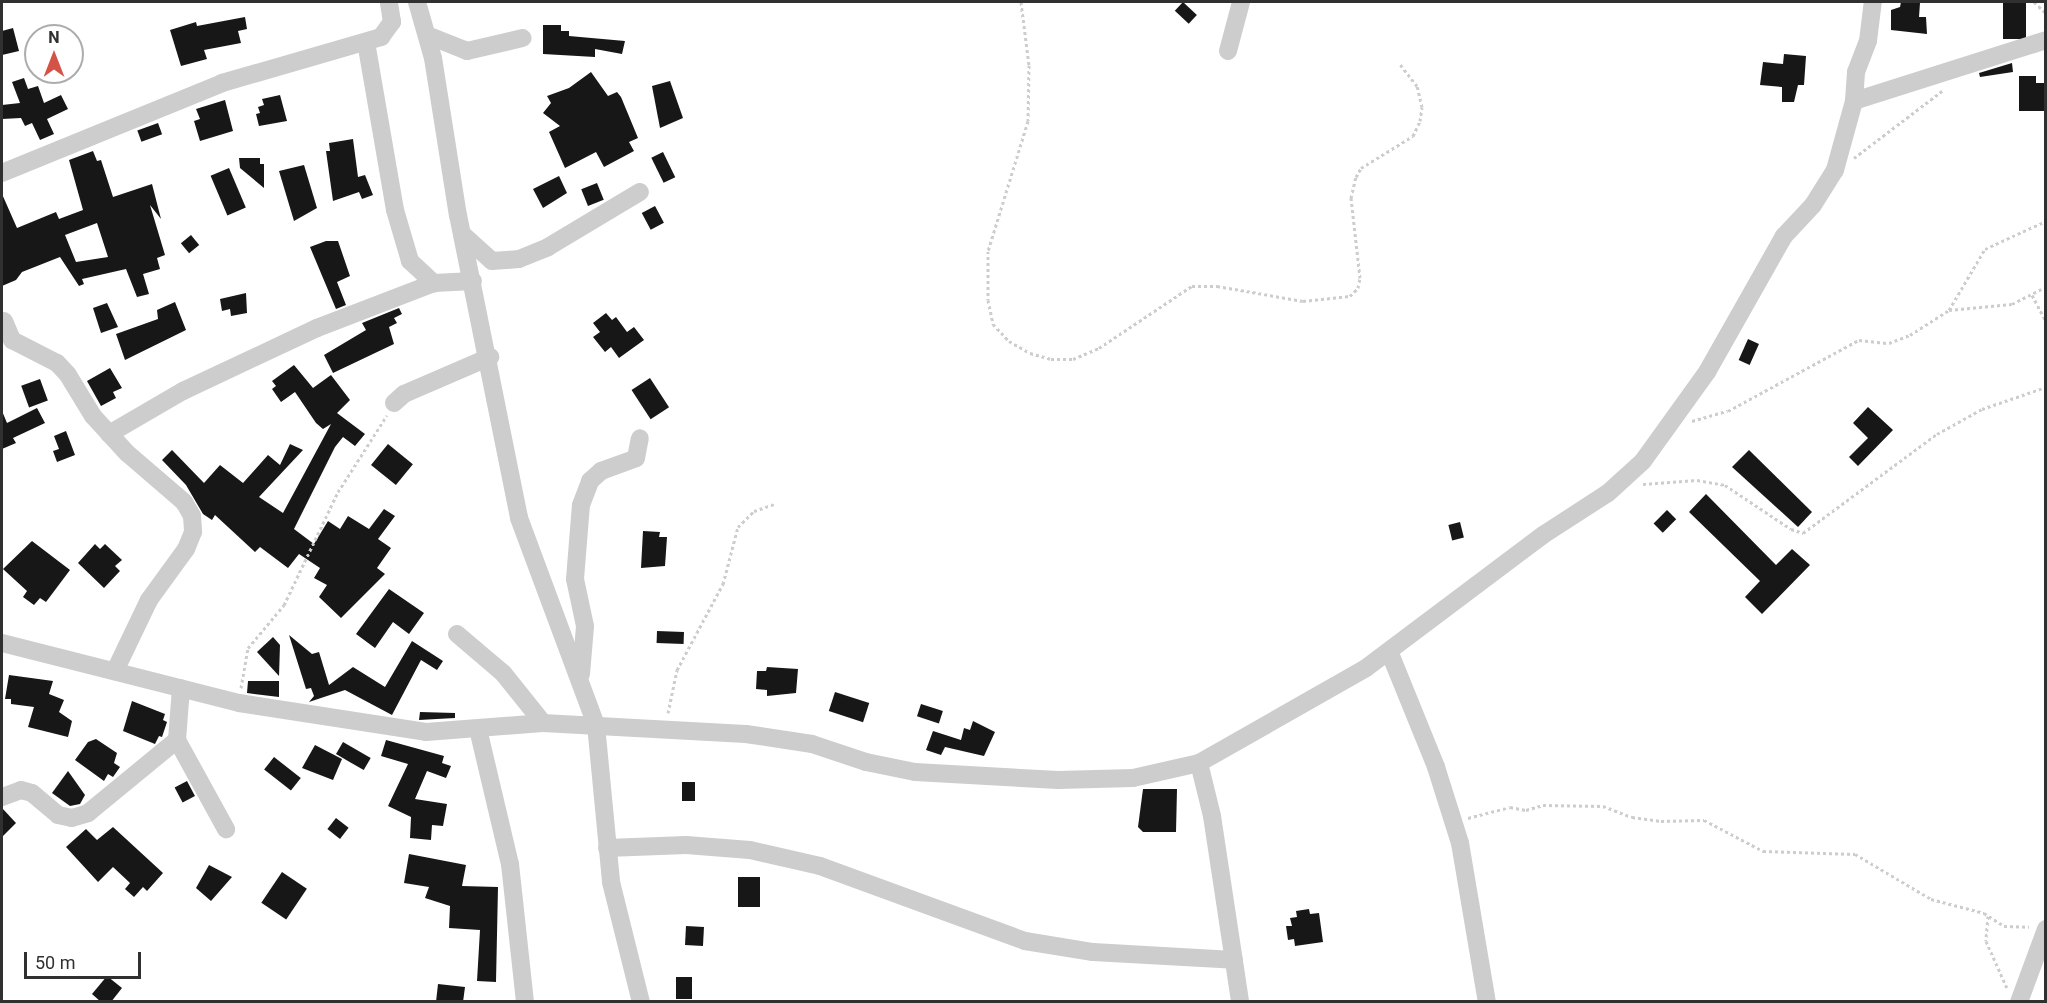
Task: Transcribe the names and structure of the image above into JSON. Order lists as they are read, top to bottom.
{
  "scale_bar": "50 m",
  "north": "top"
}
